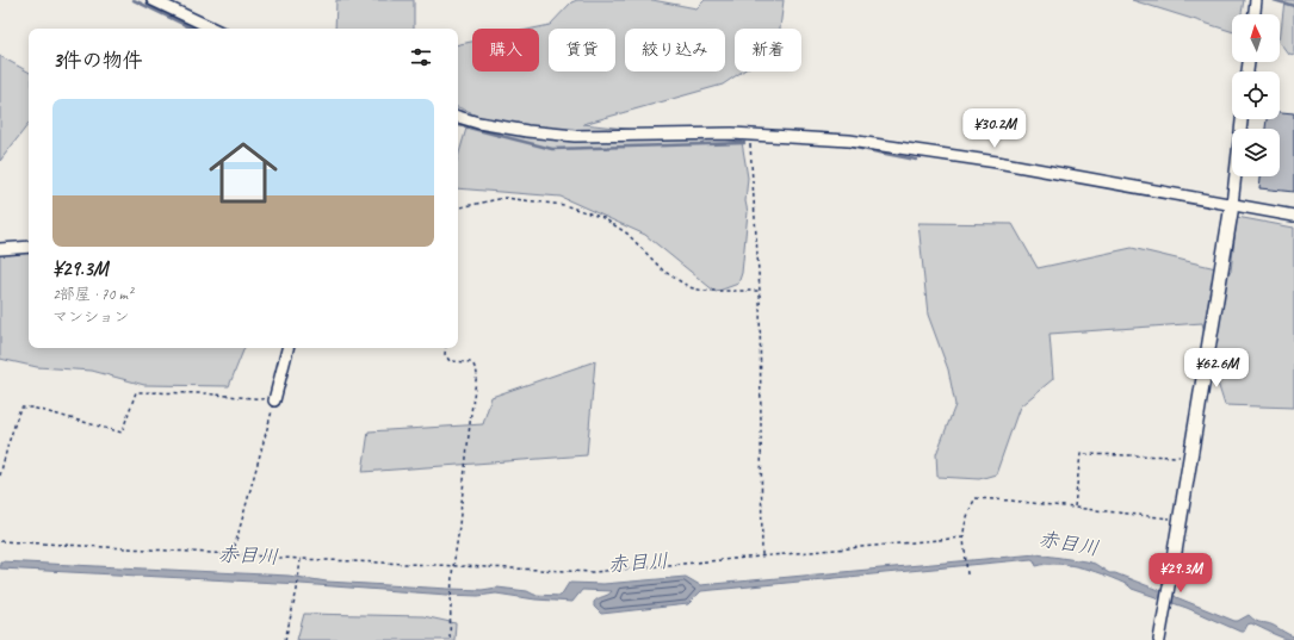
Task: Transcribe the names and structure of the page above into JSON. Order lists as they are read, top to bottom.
{
  "water": ["赤目川"],
  "north": "top",
  "page": {
    "chip": [
      "購入",
      "賃貸",
      "絞り込み",
      "新着"
    ],
    "heading": "3件の物件",
    "list": [
      {
        "name": "¥29.3M",
        "note": "2部屋 · 70 m² · マンション"
      }
    ],
    "price": ["¥30.2M", "¥62.6M", "¥29.3M"]
  }
}
